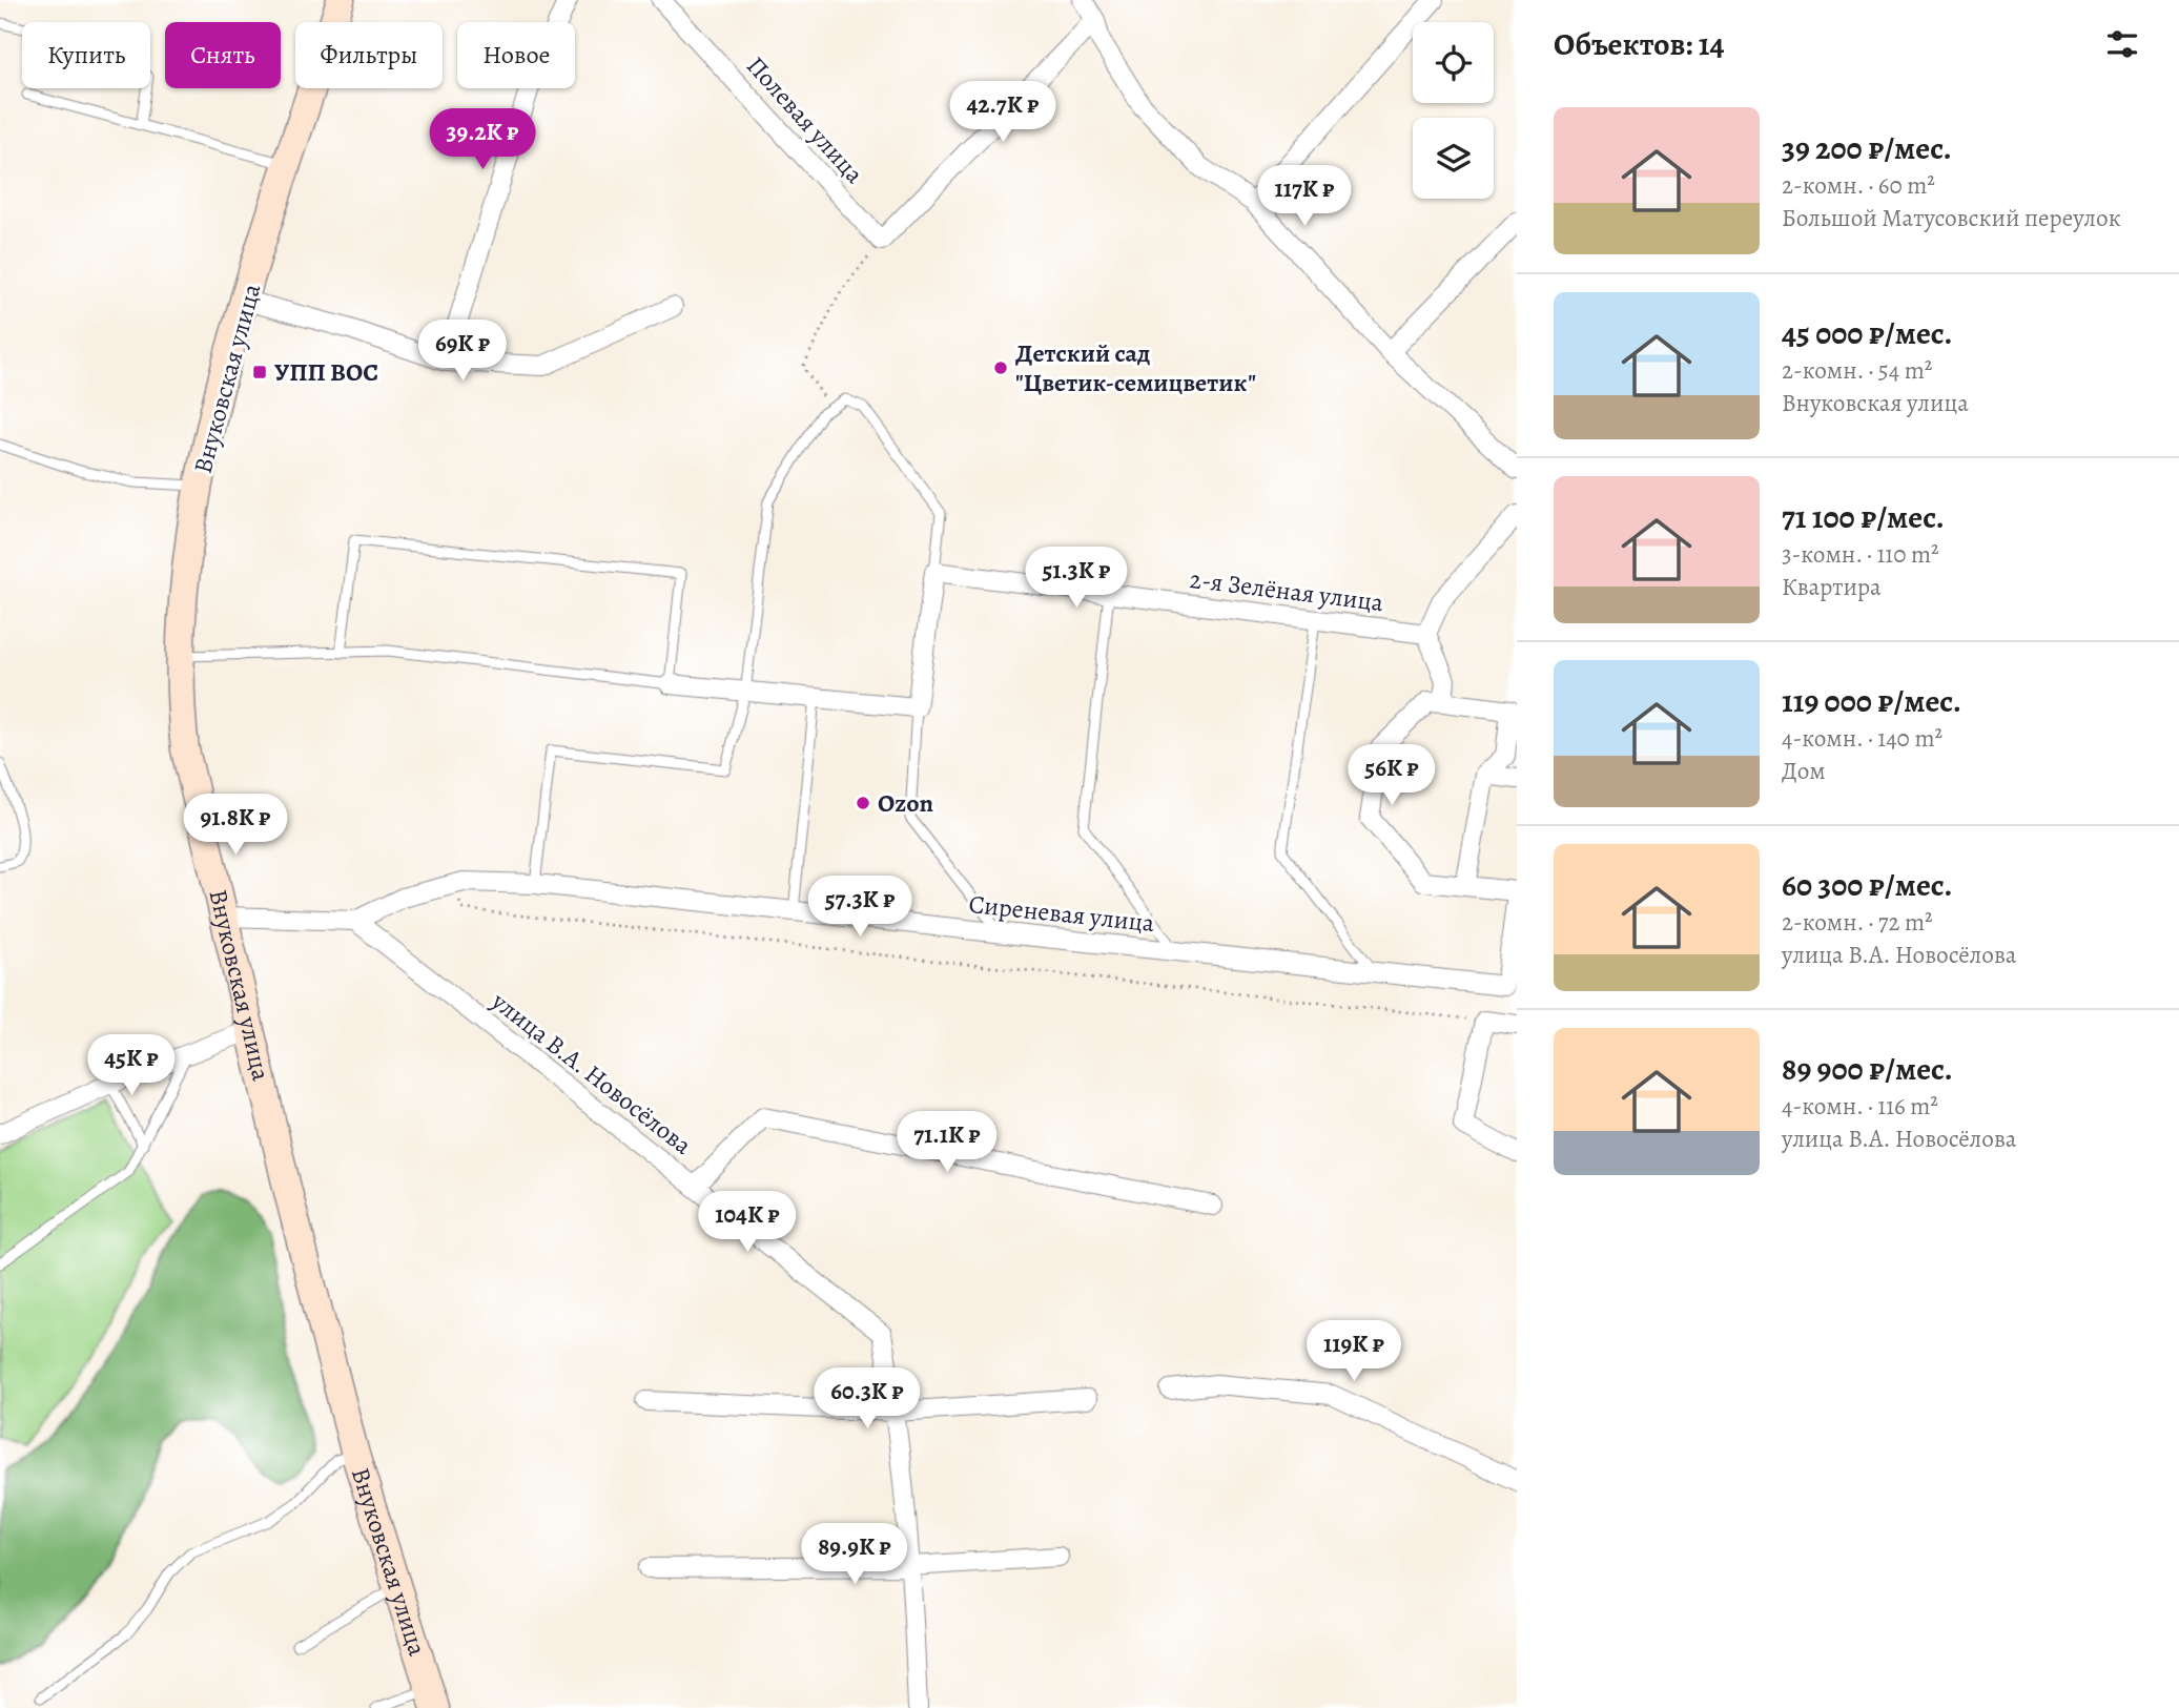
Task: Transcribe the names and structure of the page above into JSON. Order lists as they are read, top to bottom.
{
  "streets": {
    "main road": ["Внуковская улица"],
    "street": [
      "Полевая улица",
      "2-я Зелёная улица",
      "Сиреневая улица",
      "улица В.А. Новосёлова"
    ]
  },
  "crossings": [
    ["Внуковская улица", "Сиреневая улица"],
    ["Сиреневая улица", "улица В.А. Новосёлова"]
  ],
  "places": {
    "other": ["Детский сад \"Цветик-семицветик\"", "Ozon"],
    "transit": ["УПП ВОС"]
  },
  "page": {
    "heading": "Объектов: 14",
    "chip": [
      "Купить",
      "Снять",
      "Фильтры",
      "Новое"
    ],
    "price": [
      "42.7K ₽",
      "39.2K ₽",
      "117K ₽",
      "69K ₽",
      "51.3K ₽",
      "56K ₽",
      "91.8K ₽",
      "57.3K ₽",
      "45K ₽",
      "71.1K ₽",
      "104K ₽",
      "119K ₽",
      "60.3K ₽",
      "89.9K ₽"
    ],
    "list": [
      {
        "name": "39 200 ₽/мес.",
        "note": "2-комн. · 60 m² · Большой Матусовский переулок"
      },
      {
        "name": "45 000 ₽/мес.",
        "note": "2-комн. · 54 m² · Внуковская улица"
      },
      {
        "name": "71 100 ₽/мес.",
        "note": "3-комн. · 110 m² · Квартира"
      },
      {
        "name": "119 000 ₽/мес.",
        "note": "4-комн. · 140 m² · Дом"
      },
      {
        "name": "60 300 ₽/мес.",
        "note": "2-комн. · 72 m² · улица В.А. Новосёлова"
      },
      {
        "name": "89 900 ₽/мес.",
        "note": "4-комн. · 116 m² · улица В.А. Новосёлова"
      }
    ]
  }
}
